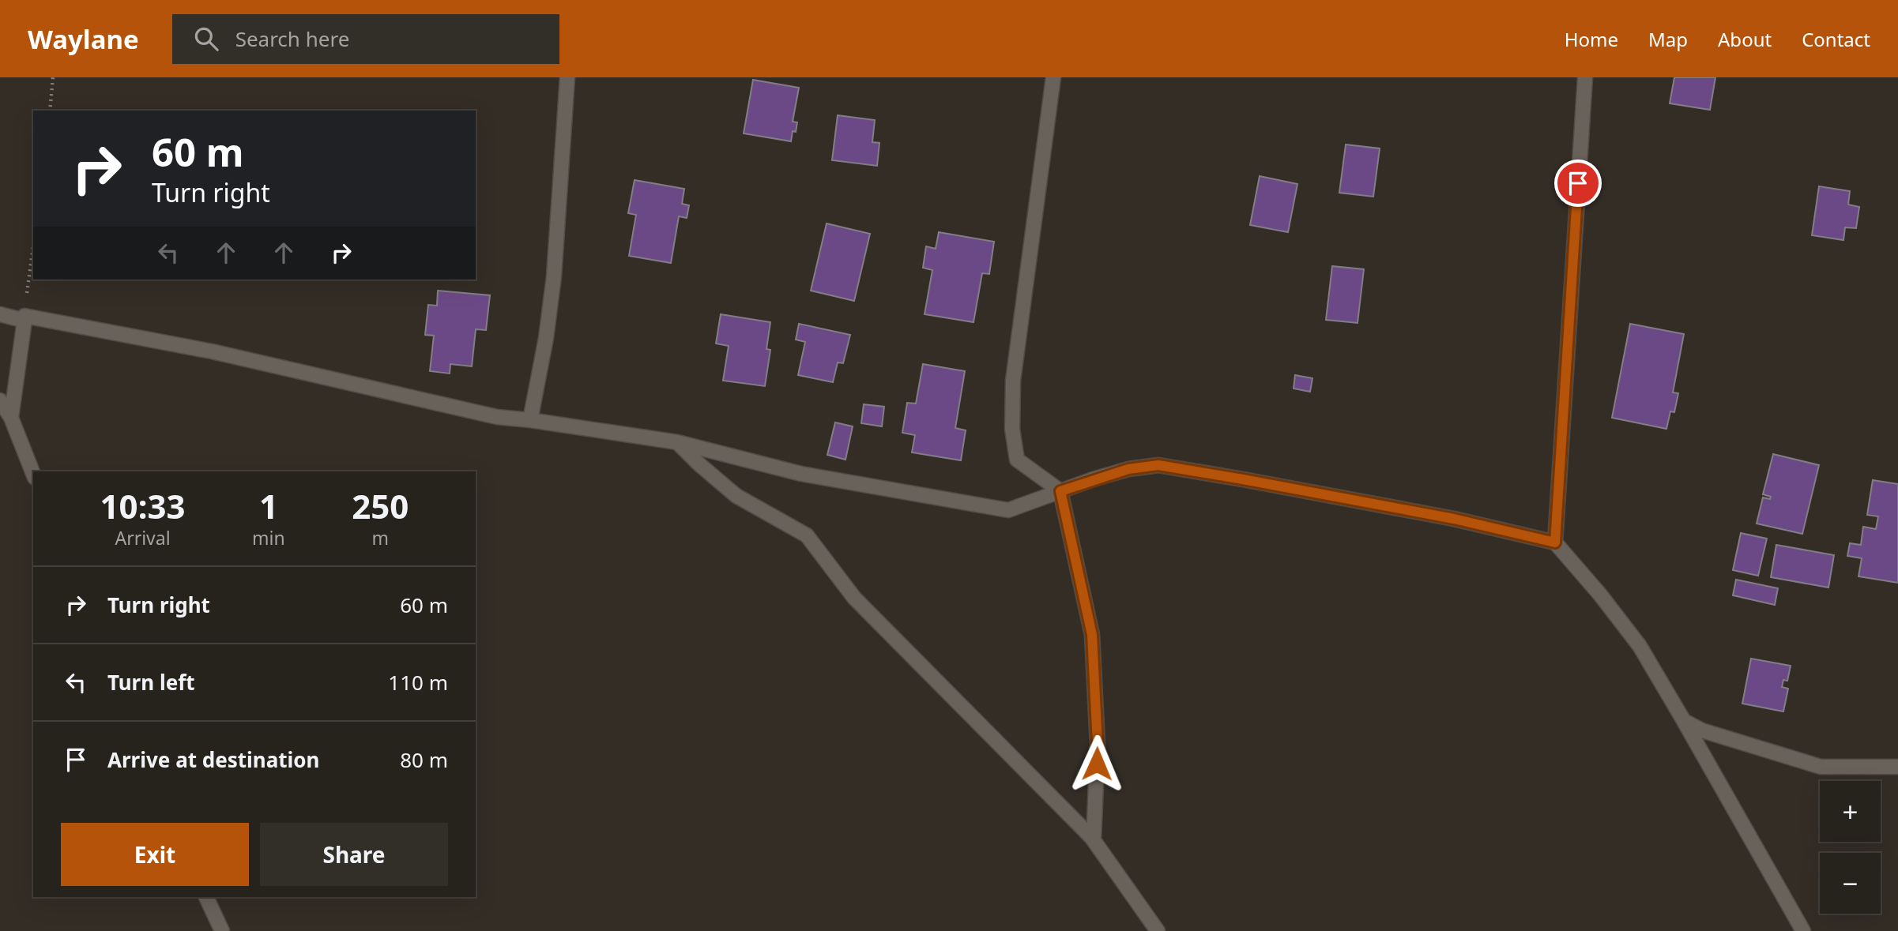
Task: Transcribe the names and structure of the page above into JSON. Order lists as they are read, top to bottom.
{
  "page": {
    "header": "Waylane",
    "search": "Search here",
    "nav": [
      "Home",
      "Map",
      "About",
      "Contact"
    ],
    "turn": ["60 m", "Turn right"],
    "eta": [
      "10:33",
      "Arrival",
      "1",
      "min",
      "250",
      "m"
    ],
    "list": [
      {
        "name": "Turn right",
        "value": "60 m"
      },
      {
        "name": "Turn left",
        "value": "110 m"
      },
      {
        "name": "Arrive at destination",
        "value": "80 m"
      }
    ],
    "map_buttons": ["+", "−"],
    "buttons": ["Exit", "Share"]
  }
}
